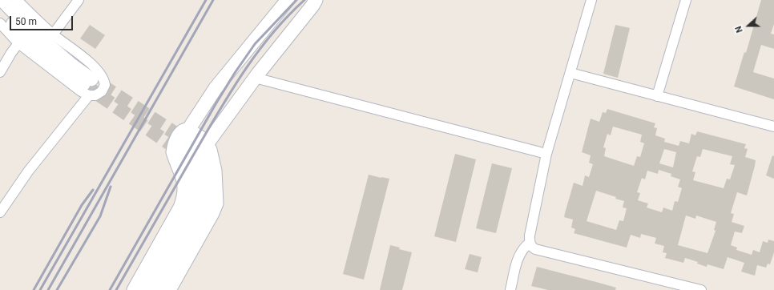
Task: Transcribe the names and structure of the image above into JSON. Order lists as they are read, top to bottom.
{
  "scale_bar": "50 m",
  "north": "left"
}
